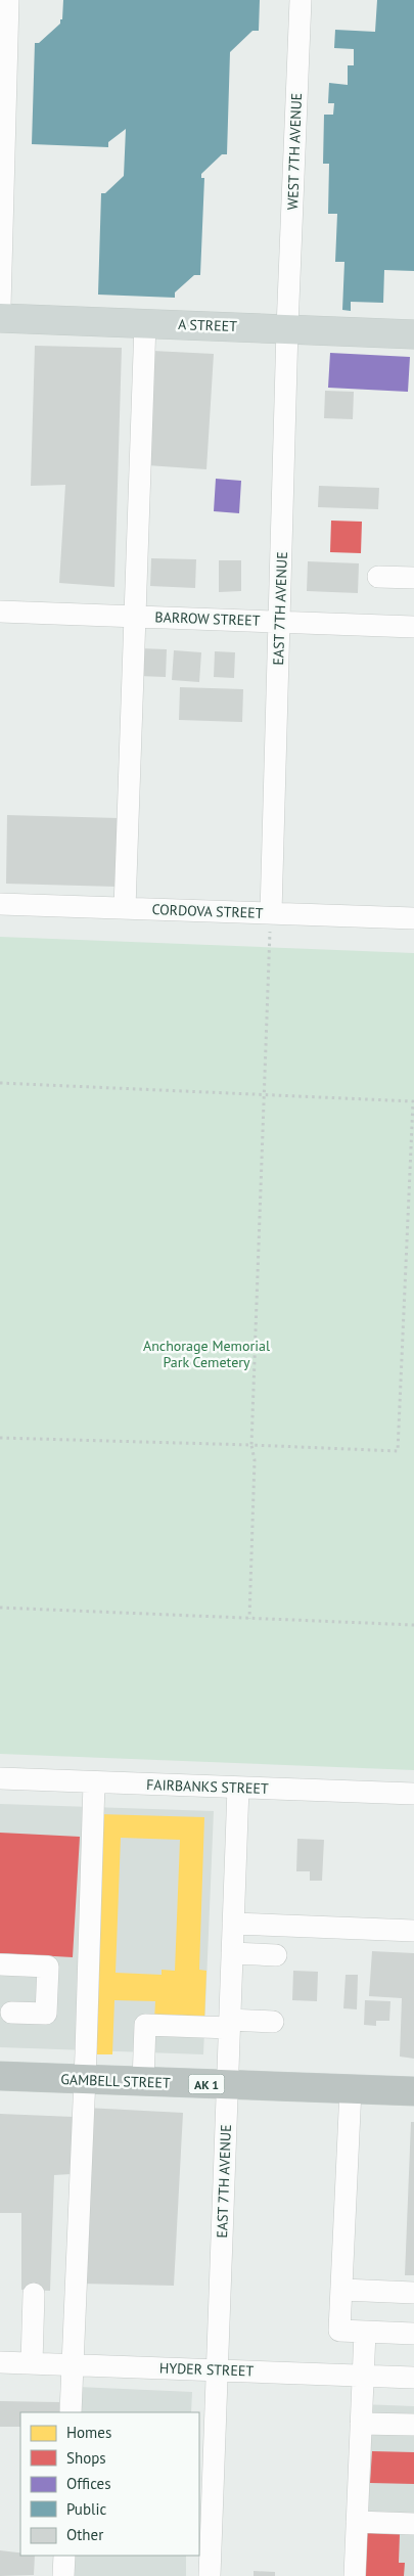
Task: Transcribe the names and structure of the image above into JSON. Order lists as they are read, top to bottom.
{
  "streets": {
    "highway": ["GAMBELL STREET", "AK 1"],
    "main road": ["A STREET"],
    "street": [
      "WEST 7TH AVENUE",
      "EAST 7TH AVENUE",
      "BARROW STREET",
      "CORDOVA STREET",
      "FAIRBANKS STREET",
      "HYDER STREET"
    ]
  },
  "crossings": [
    ["WEST 7TH AVENUE", "A STREET"],
    ["WEST 7TH AVENUE", "EAST 7TH AVENUE"],
    ["A STREET", "EAST 7TH AVENUE"],
    ["EAST 7TH AVENUE", "BARROW STREET"],
    ["EAST 7TH AVENUE", "CORDOVA STREET"],
    ["EAST 7TH AVENUE", "FAIRBANKS STREET"],
    ["EAST 7TH AVENUE", "GAMBELL STREET"],
    ["EAST 7TH AVENUE", "HYDER STREET"]
  ],
  "parks": ["Anchorage Memorial Park Cemetery"],
  "legend": [
    "Homes",
    "Shops",
    "Offices",
    "Public",
    "Other"
  ]
}
